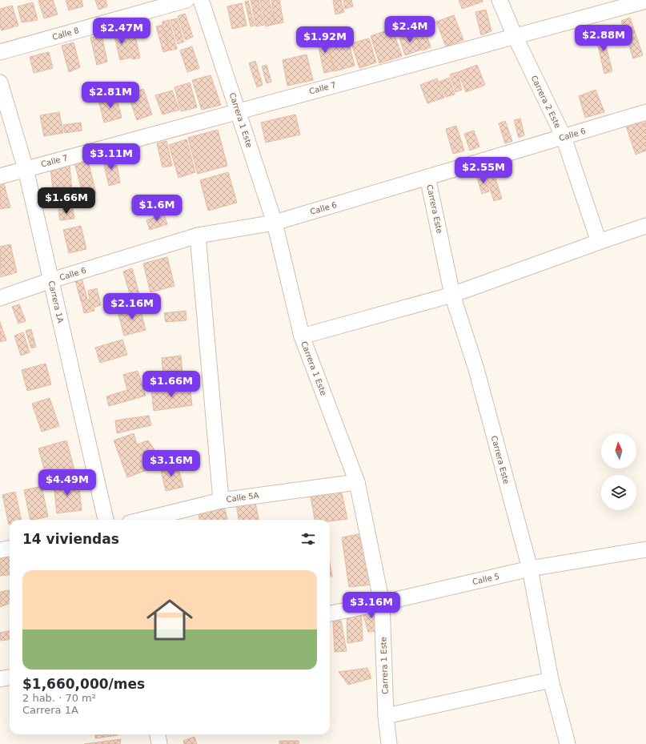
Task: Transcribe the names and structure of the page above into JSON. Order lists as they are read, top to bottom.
{
  "streets": {
    "street": [
      "Calle 8",
      "Calle 7",
      "Carrera 2 Este",
      "Carrera 1 Este",
      "Calle 6",
      "Carrera Este",
      "Carrera 1A",
      "Calle 5A",
      "Calle 5"
    ]
  },
  "crossings": [
    ["Calle 7", "Carrera 2 Este"],
    ["Calle 7", "Carrera 1 Este"],
    ["Calle 7", "Carrera 1A"],
    ["Carrera 2 Este", "Calle 6"],
    ["Carrera 1 Este", "Calle 6"],
    ["Carrera 1 Este", "Calle 5A"],
    ["Carrera 1 Este", "Calle 5"],
    ["Calle 6", "Carrera Este"],
    ["Calle 6", "Carrera 1A"],
    ["Carrera Este", "Calle 5"]
  ],
  "north": "top",
  "page": {
    "price": [
      "$2.4M",
      "$2.47M",
      "$2.88M",
      "$1.92M",
      "$2.81M",
      "$3.11M",
      "$2.55M",
      "$1.66M",
      "$1.6M",
      "$2.16M",
      "$1.66M",
      "$3.16M",
      "$4.49M",
      "$3.16M"
    ],
    "heading": "14 viviendas",
    "list": [
      {
        "name": "$1,660,000/mes",
        "note": "2 hab. · 70 m² · Carrera 1A"
      }
    ]
  }
}
